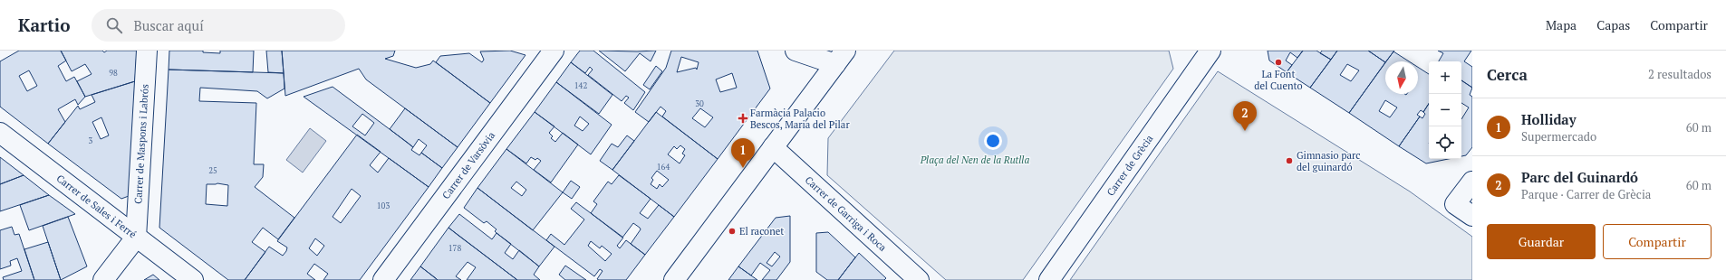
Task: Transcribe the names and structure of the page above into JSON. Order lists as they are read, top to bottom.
{
  "streets": {
    "street": [
      "Carrer de Maspons i Labrós",
      "Carrer de Varsòvia",
      "Carrer de Grècia",
      "Carrer de Sales i Ferré",
      "Carrer de Garriga i Roca"
    ]
  },
  "crossings": [
    ["Carrer de Maspons i Labrós", "Carrer de Sales i Ferré"]
  ],
  "parks": ["Plaça del Nen de la Rutlla"],
  "places": {
    "other": ["La Font del Cuento", "Gimnasio parc del guinardó", "El raconet"],
    "health": ["Farmàcia Palacio Bescos, Maria del Pilar"]
  },
  "house_numbers": [
    "98",
    "142",
    "30",
    "3",
    "164",
    "25",
    "103",
    "178"
  ],
  "north": "bottom",
  "page": {
    "header": "Kartio",
    "search": "Buscar aquí",
    "nav": ["Mapa", "Capas", "Compartir"],
    "heading": ["Cerca", "2 resultados"],
    "map_buttons": ["+", "−"],
    "list": [
      {
        "mark": "1",
        "name": "Holliday",
        "note": "Supermercado",
        "value": "60 m"
      },
      {
        "mark": "2",
        "name": "Parc del Guinardó",
        "note": "Parque · Carrer de Grècia",
        "value": "60 m"
      }
    ],
    "pins": ["2", "1"],
    "buttons": ["Guardar", "Compartir"]
  }
}
